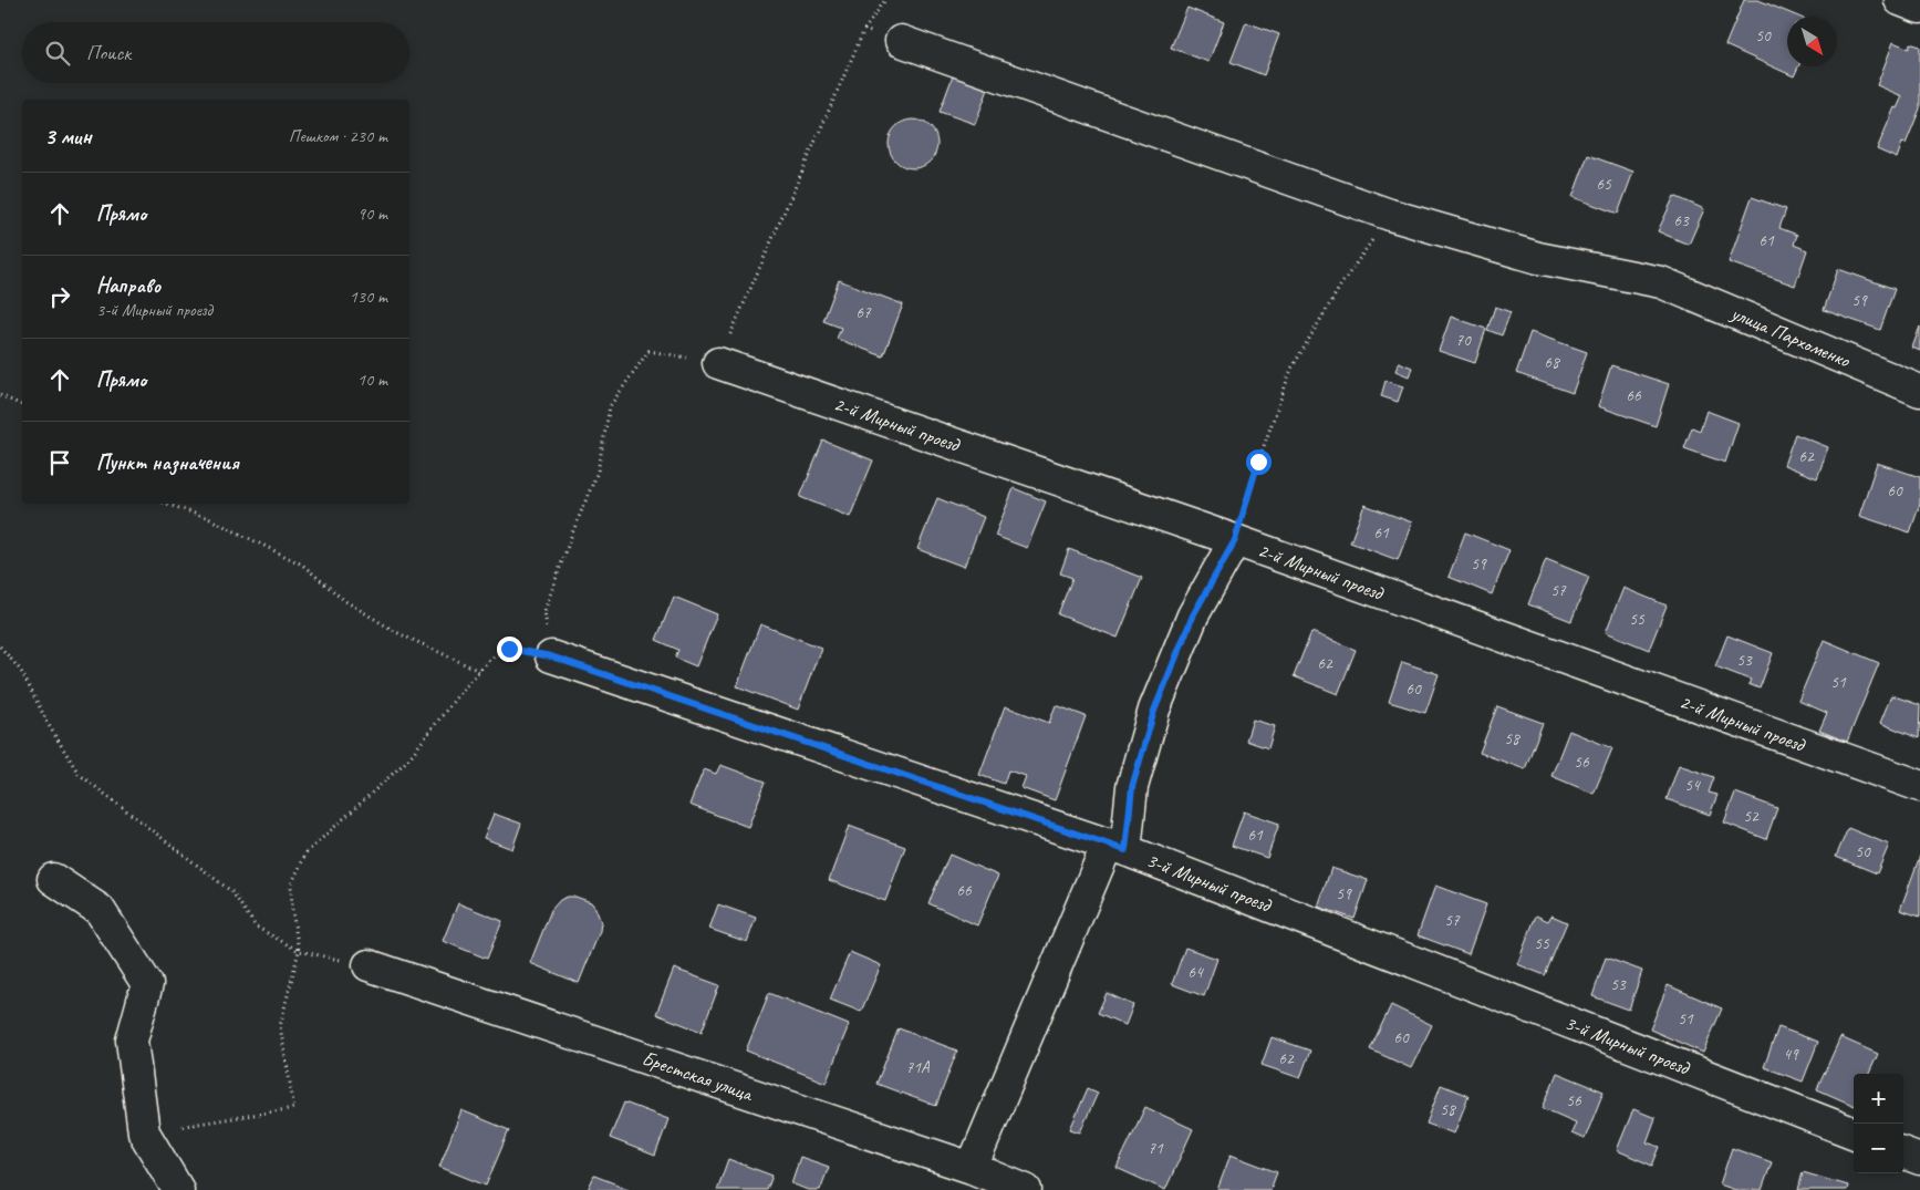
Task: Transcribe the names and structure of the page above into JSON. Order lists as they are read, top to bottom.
{
  "streets": {
    "street": [
      "улица Пархоменко",
      "2-й Мирный проезд",
      "3-й Мирный проезд",
      "Брестская улица"
    ]
  },
  "house_numbers": [
    "50",
    "65",
    "63",
    "61",
    "59",
    "67",
    "70",
    "68",
    "66",
    "62",
    "60",
    "61",
    "59",
    "57",
    "55",
    "53",
    "62",
    "51",
    "60",
    "58",
    "56",
    "54",
    "52",
    "61",
    "50",
    "66",
    "59",
    "57",
    "55",
    "64",
    "53",
    "51",
    "60",
    "49",
    "62",
    "71А",
    "56",
    "58",
    "71"
  ],
  "north": "bottom right",
  "page": {
    "search": "Поиск",
    "heading": ["3 мин", "Пешком · 230 m"],
    "list": [
      ["Прямо", "90 m"],
      ["Направо", "3-й Мирный проезд", "130 m"],
      ["Прямо", "10 m"],
      "Пункт назначения"
    ],
    "map_buttons": ["+", "−"]
  }
}
